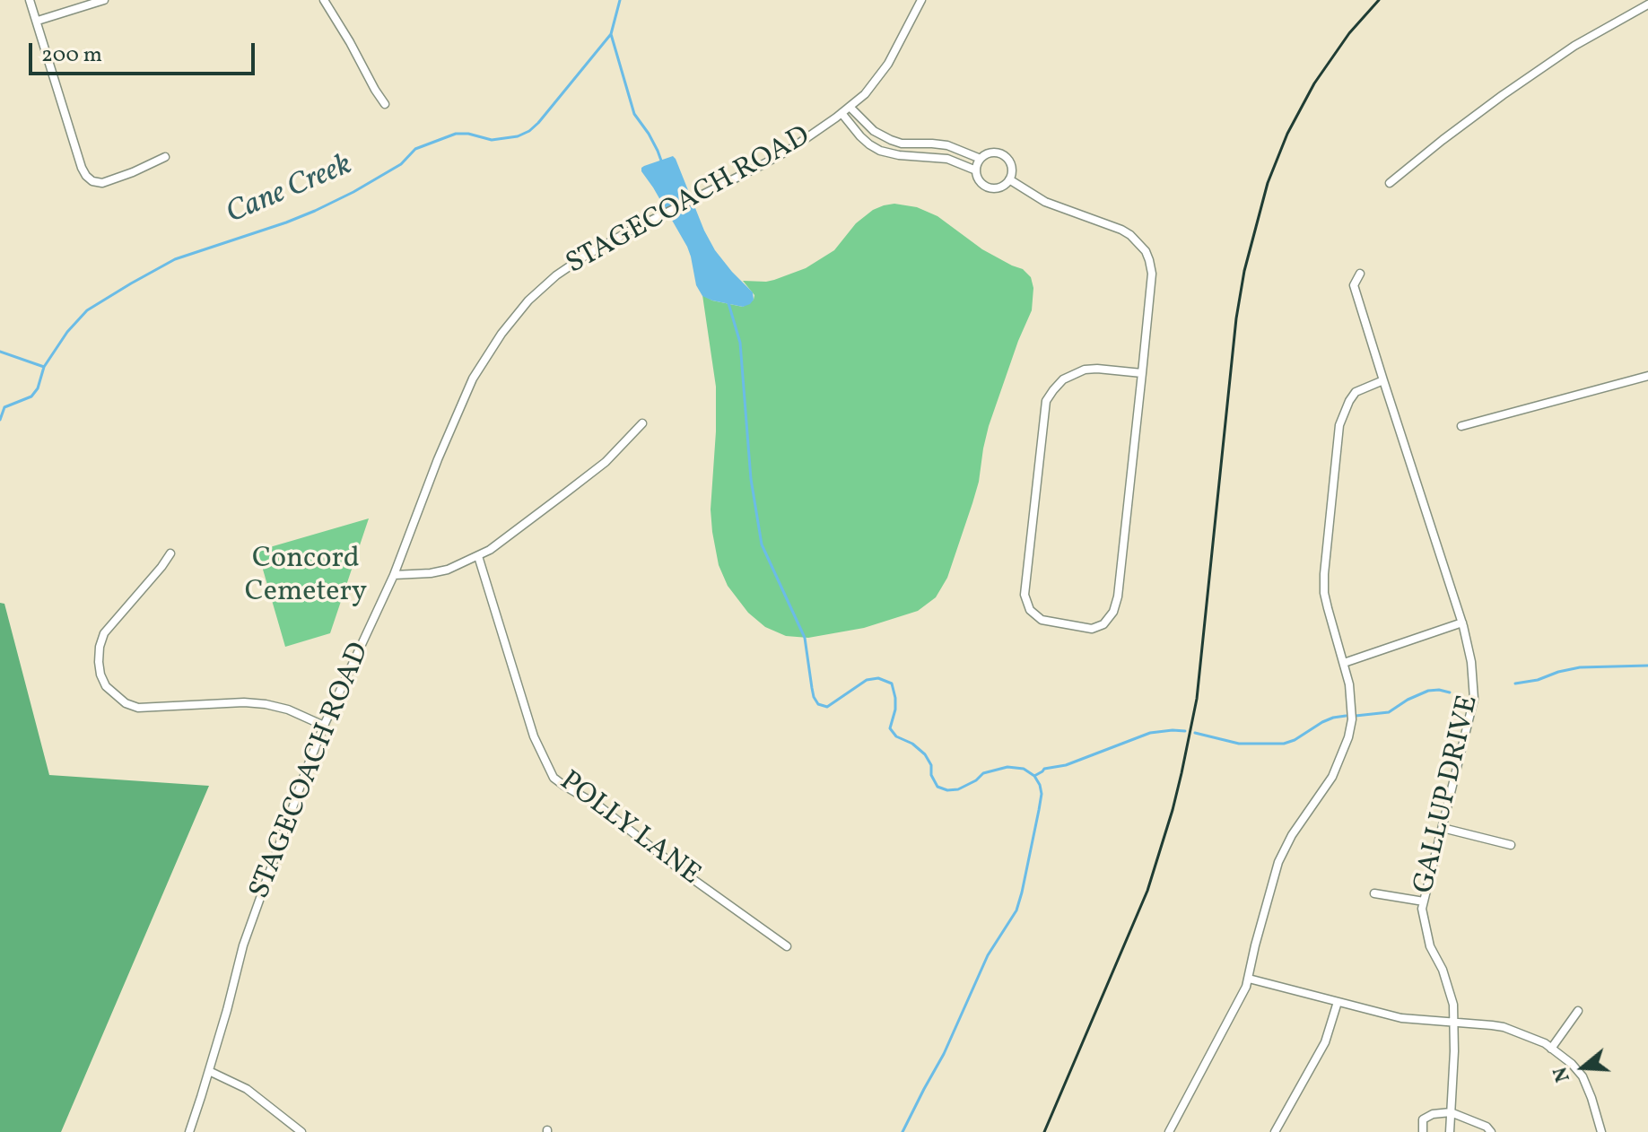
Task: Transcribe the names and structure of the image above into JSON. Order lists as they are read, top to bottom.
{
  "streets": {
    "street": ["STAGECOACH ROAD", "GALLUP DRIVE", "POLLY LANE"]
  },
  "water": ["Cane Creek"],
  "parks": ["Concord Cemetery"],
  "scale_bar": "200 m",
  "north": "left"
}
